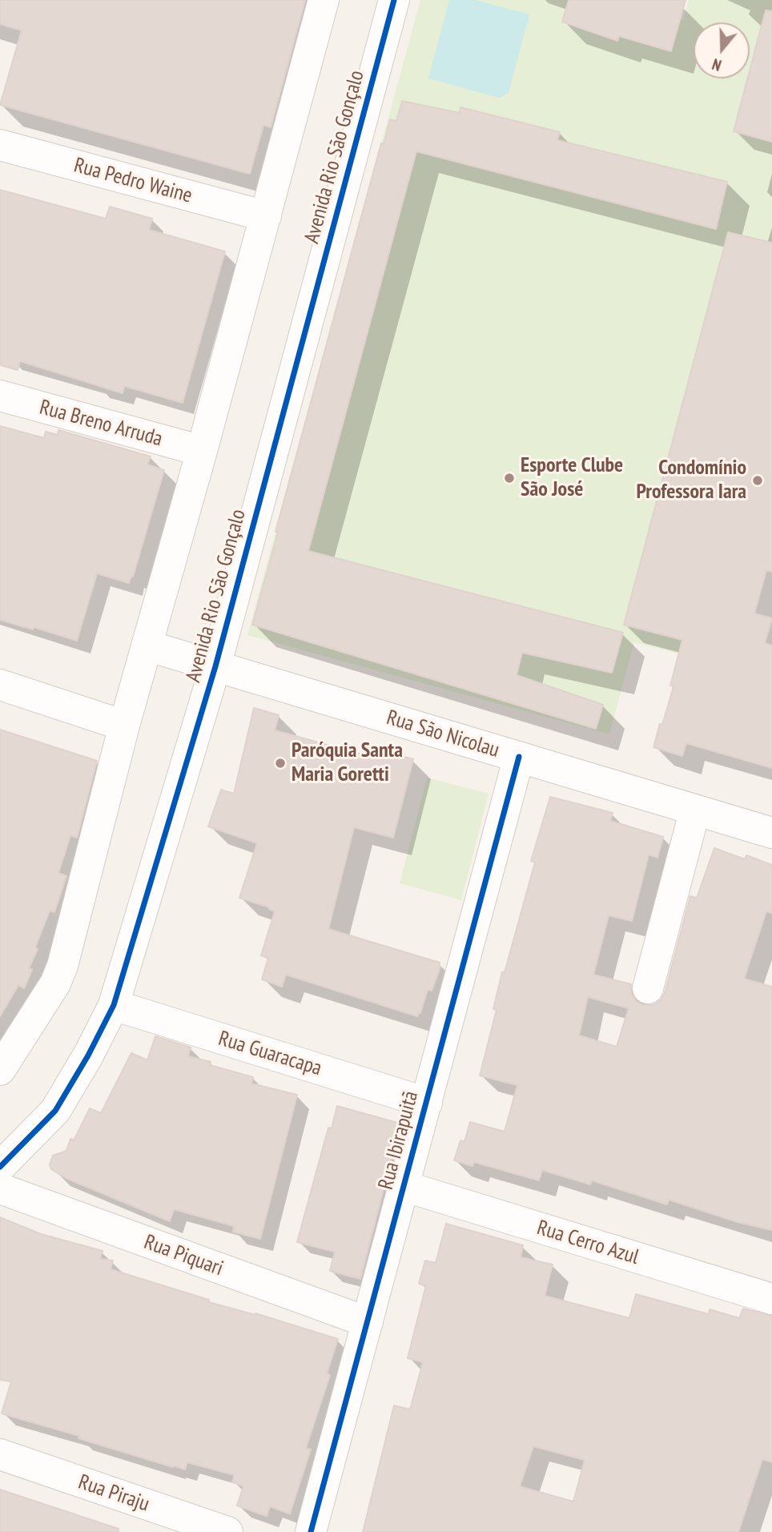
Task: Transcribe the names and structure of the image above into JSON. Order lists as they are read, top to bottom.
{
  "streets": {
    "street": [
      "Avenida Rio São Gonçalo",
      "Rua Pedro Waine",
      "Rua Breno Arruda",
      "Rua São Nicolau",
      "Rua Guaracapa",
      "Rua Ibirapuitã",
      "Rua Cerro Azul",
      "Rua Piquari",
      "Rua Piraju"
    ]
  },
  "crossings": [
    ["Avenida Rio São Gonçalo", "Rua São Nicolau"],
    ["Avenida Rio São Gonçalo", "Rua Guaracapa"],
    ["Rua São Nicolau", "Rua Ibirapuitã"],
    ["Rua Guaracapa", "Rua Ibirapuitã"],
    ["Rua Ibirapuitã", "Rua Cerro Azul"],
    ["Rua Ibirapuitã", "Rua Piquari"]
  ],
  "places": ["Esporte Clube São José", "Condomínio Professora Iara", "Paróquia Santa Maria Goretti"],
  "north": "bottom"
}
